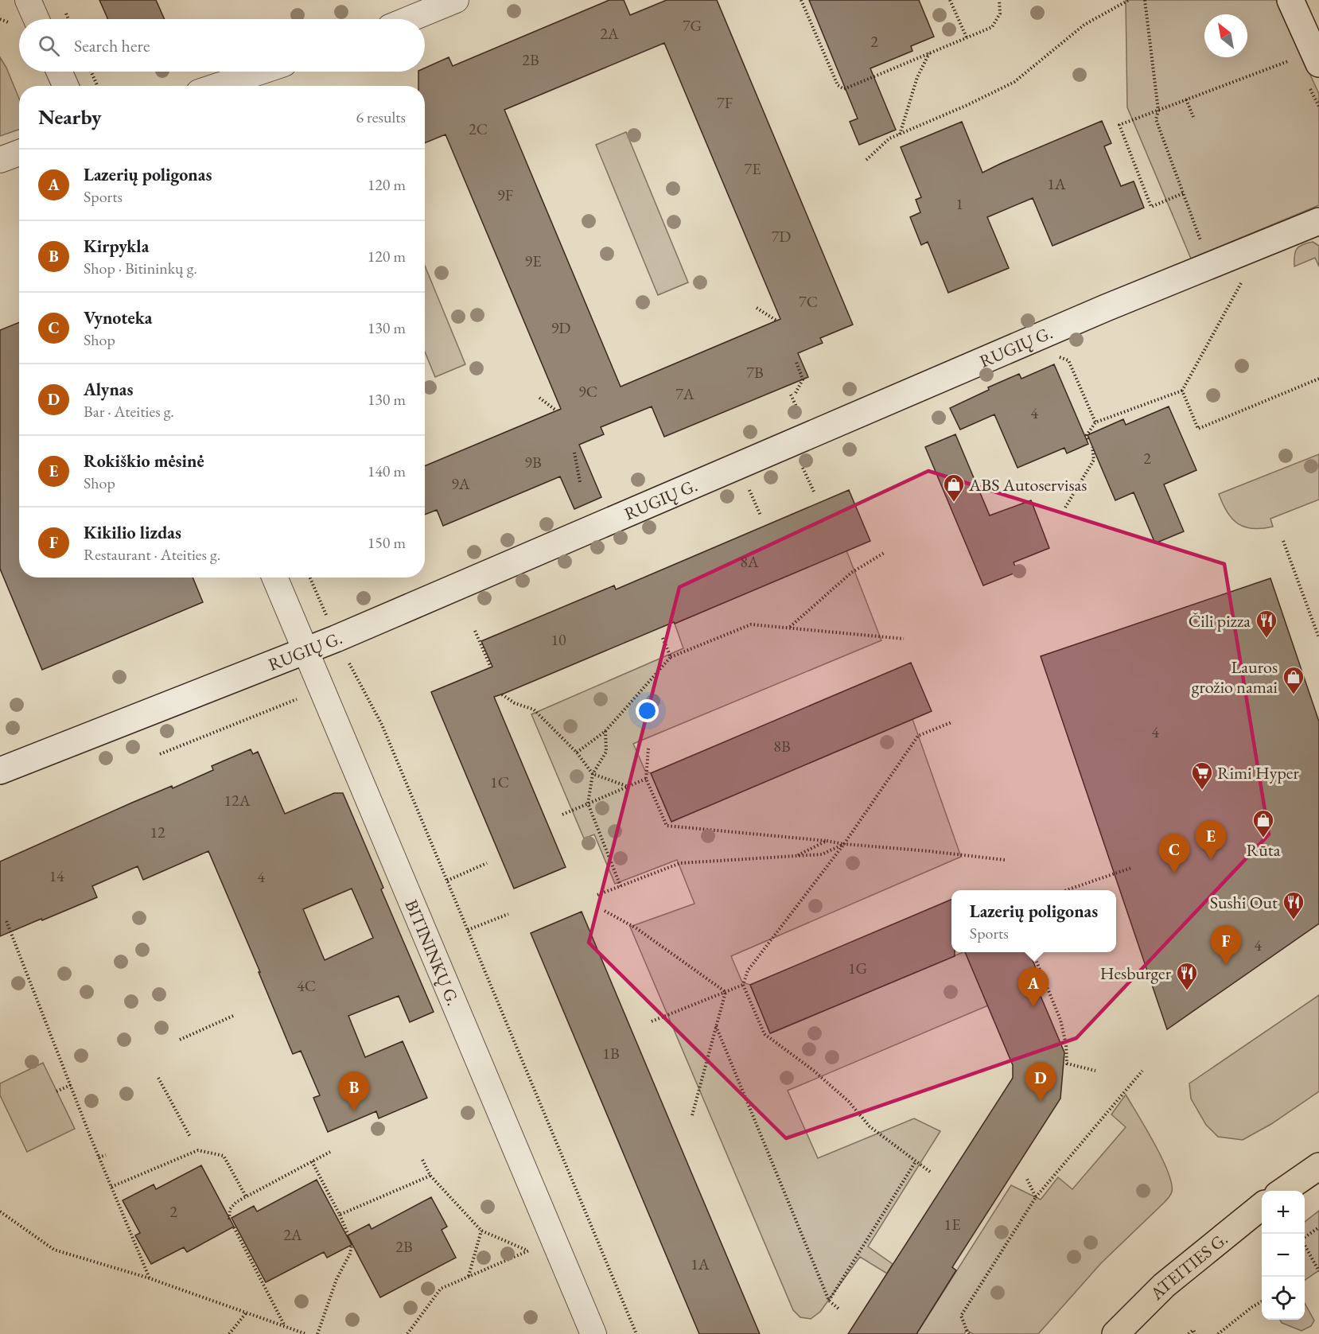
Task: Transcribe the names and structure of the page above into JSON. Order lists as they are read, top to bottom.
{
  "streets": {
    "main road": ["ATEITIES G."],
    "street": ["RUGIŲ G.", "BITININKŲ G."]
  },
  "crossings": [
    ["RUGIŲ G.", "BITININKŲ G."]
  ],
  "places": {
    "shop": ["ABS Autoservisas", "Lauros grožio namai", "Rūta"],
    "restaurant": ["Čili pizza", "Sushi Out", "Hesburger"],
    "supermarket": ["Rimi Hyper"]
  },
  "house_numbers": [
    "7G",
    "2A",
    "2",
    "2B",
    "7F",
    "2C",
    "7E",
    "1A",
    "9F",
    "1",
    "7D",
    "9E",
    "7C",
    "9D",
    "7B",
    "9C",
    "7A",
    "4",
    "2",
    "9B",
    "9A",
    "8A",
    "10",
    "4",
    "8B",
    "1C",
    "12A",
    "12",
    "14",
    "4",
    "4",
    "1G",
    "4C",
    "1B",
    "2",
    "1E",
    "2A",
    "2B",
    "1A"
  ],
  "north": "top left",
  "page": {
    "search": "Search here",
    "heading": ["Nearby", "6 results"],
    "list": [
      {
        "mark": "A",
        "name": "Lazerių poligonas",
        "note": "Sports",
        "value": "120 m"
      },
      {
        "mark": "B",
        "name": "Kirpykla",
        "note": "Shop · Bitininkų g.",
        "value": "120 m"
      },
      {
        "mark": "C",
        "name": "Vynoteka",
        "note": "Shop",
        "value": "130 m"
      },
      {
        "mark": "D",
        "name": "Alynas",
        "note": "Bar · Ateities g.",
        "value": "130 m"
      },
      {
        "mark": "E",
        "name": "Rokiškio mėsinė",
        "note": "Shop",
        "value": "140 m"
      },
      {
        "mark": "F",
        "name": "Kikilio lizdas",
        "note": "Restaurant · Ateities g.",
        "value": "150 m"
      }
    ],
    "pins": [
      "E",
      "C",
      "F",
      "A",
      "D",
      "B"
    ],
    "popup": ["Lazerių poligonas", "Sports"],
    "map_buttons": ["+", "−"]
  }
}
